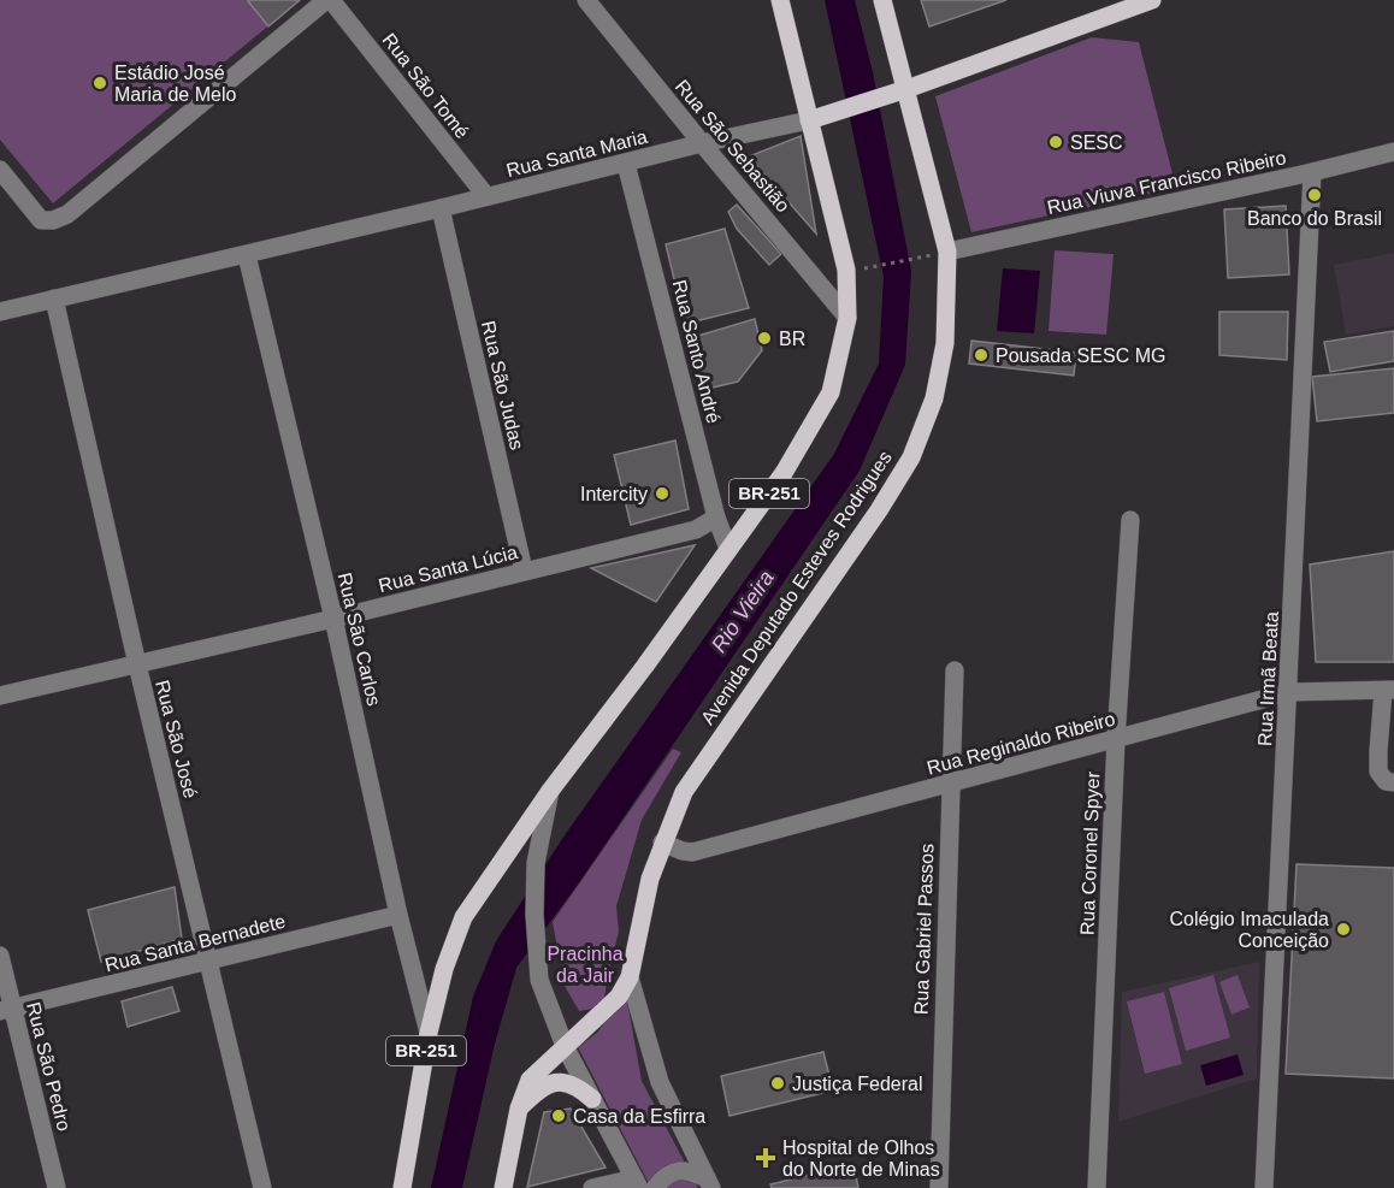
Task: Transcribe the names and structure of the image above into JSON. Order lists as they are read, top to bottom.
{
  "streets": {
    "main road": ["Rua Santa Maria", "BR-251", "Avenida Deputado Esteves Rodrigues"],
    "street": [
      "Rua São Tomé",
      "Rua São Sebastião",
      "Rua Viuva Francisco Ribeiro",
      "Rua Santo André",
      "Rua São Judas",
      "Rua Santa Lúcia",
      "Rua São Carlos",
      "Rua Irmã Beata",
      "Rua São José",
      "Rua Reginaldo Ribeiro",
      "Rua Coronel Spyer",
      "Rua Gabriel Passos",
      "Rua Santa Bernadete",
      "Rua São Pedro"
    ]
  },
  "crossings": [
    ["Rua São Tomé", "Rua Santa Maria"],
    ["Rua São Sebastião", "Rua Santa Maria"],
    ["Rua São Sebastião", "BR-251"],
    ["Rua Santa Maria", "Rua Santo André"],
    ["Rua Santa Maria", "Rua São Judas"],
    ["Rua Santa Maria", "BR-251"],
    ["Rua Santa Maria", "Avenida Deputado Esteves Rodrigues"],
    ["Rua Santa Maria", "Rua São Carlos"],
    ["Rua Santa Maria", "Rua São José"],
    ["Rua Viuva Francisco Ribeiro", "Avenida Deputado Esteves Rodrigues"],
    ["Rua Viuva Francisco Ribeiro", "Rua Irmã Beata"],
    ["Rua Santo André", "BR-251"],
    ["Rua Santo André", "Rua Santa Lúcia"],
    ["Rua São Judas", "Rua Santa Lúcia"],
    ["BR-251", "Rua São Carlos"],
    ["Rua Santa Lúcia", "Rua São Carlos"],
    ["Rua Santa Lúcia", "Rua São José"],
    ["Avenida Deputado Esteves Rodrigues", "Rua Reginaldo Ribeiro"],
    ["Rua São Carlos", "Rua Santa Bernadete"],
    ["Rua Irmã Beata", "Rua Reginaldo Ribeiro"],
    ["Rua São José", "Rua Santa Bernadete"],
    ["Rua Reginaldo Ribeiro", "Rua Coronel Spyer"],
    ["Rua Reginaldo Ribeiro", "Rua Gabriel Passos"],
    ["Rua Santa Bernadete", "Rua São Pedro"]
  ],
  "water": ["Rio Vieira"],
  "parks": ["Pracinha da Jair"],
  "places": {
    "other": [
      "Estádio José Maria de Melo",
      "SESC",
      "Banco do Brasil",
      "BR",
      "Pousada SESC MG",
      "Intercity",
      "Colégio Imaculada Conceição",
      "Justiça Federal",
      "Casa da Esfirra"
    ],
    "health": ["Hospital de Olhos do Norte de Minas"]
  }
}
